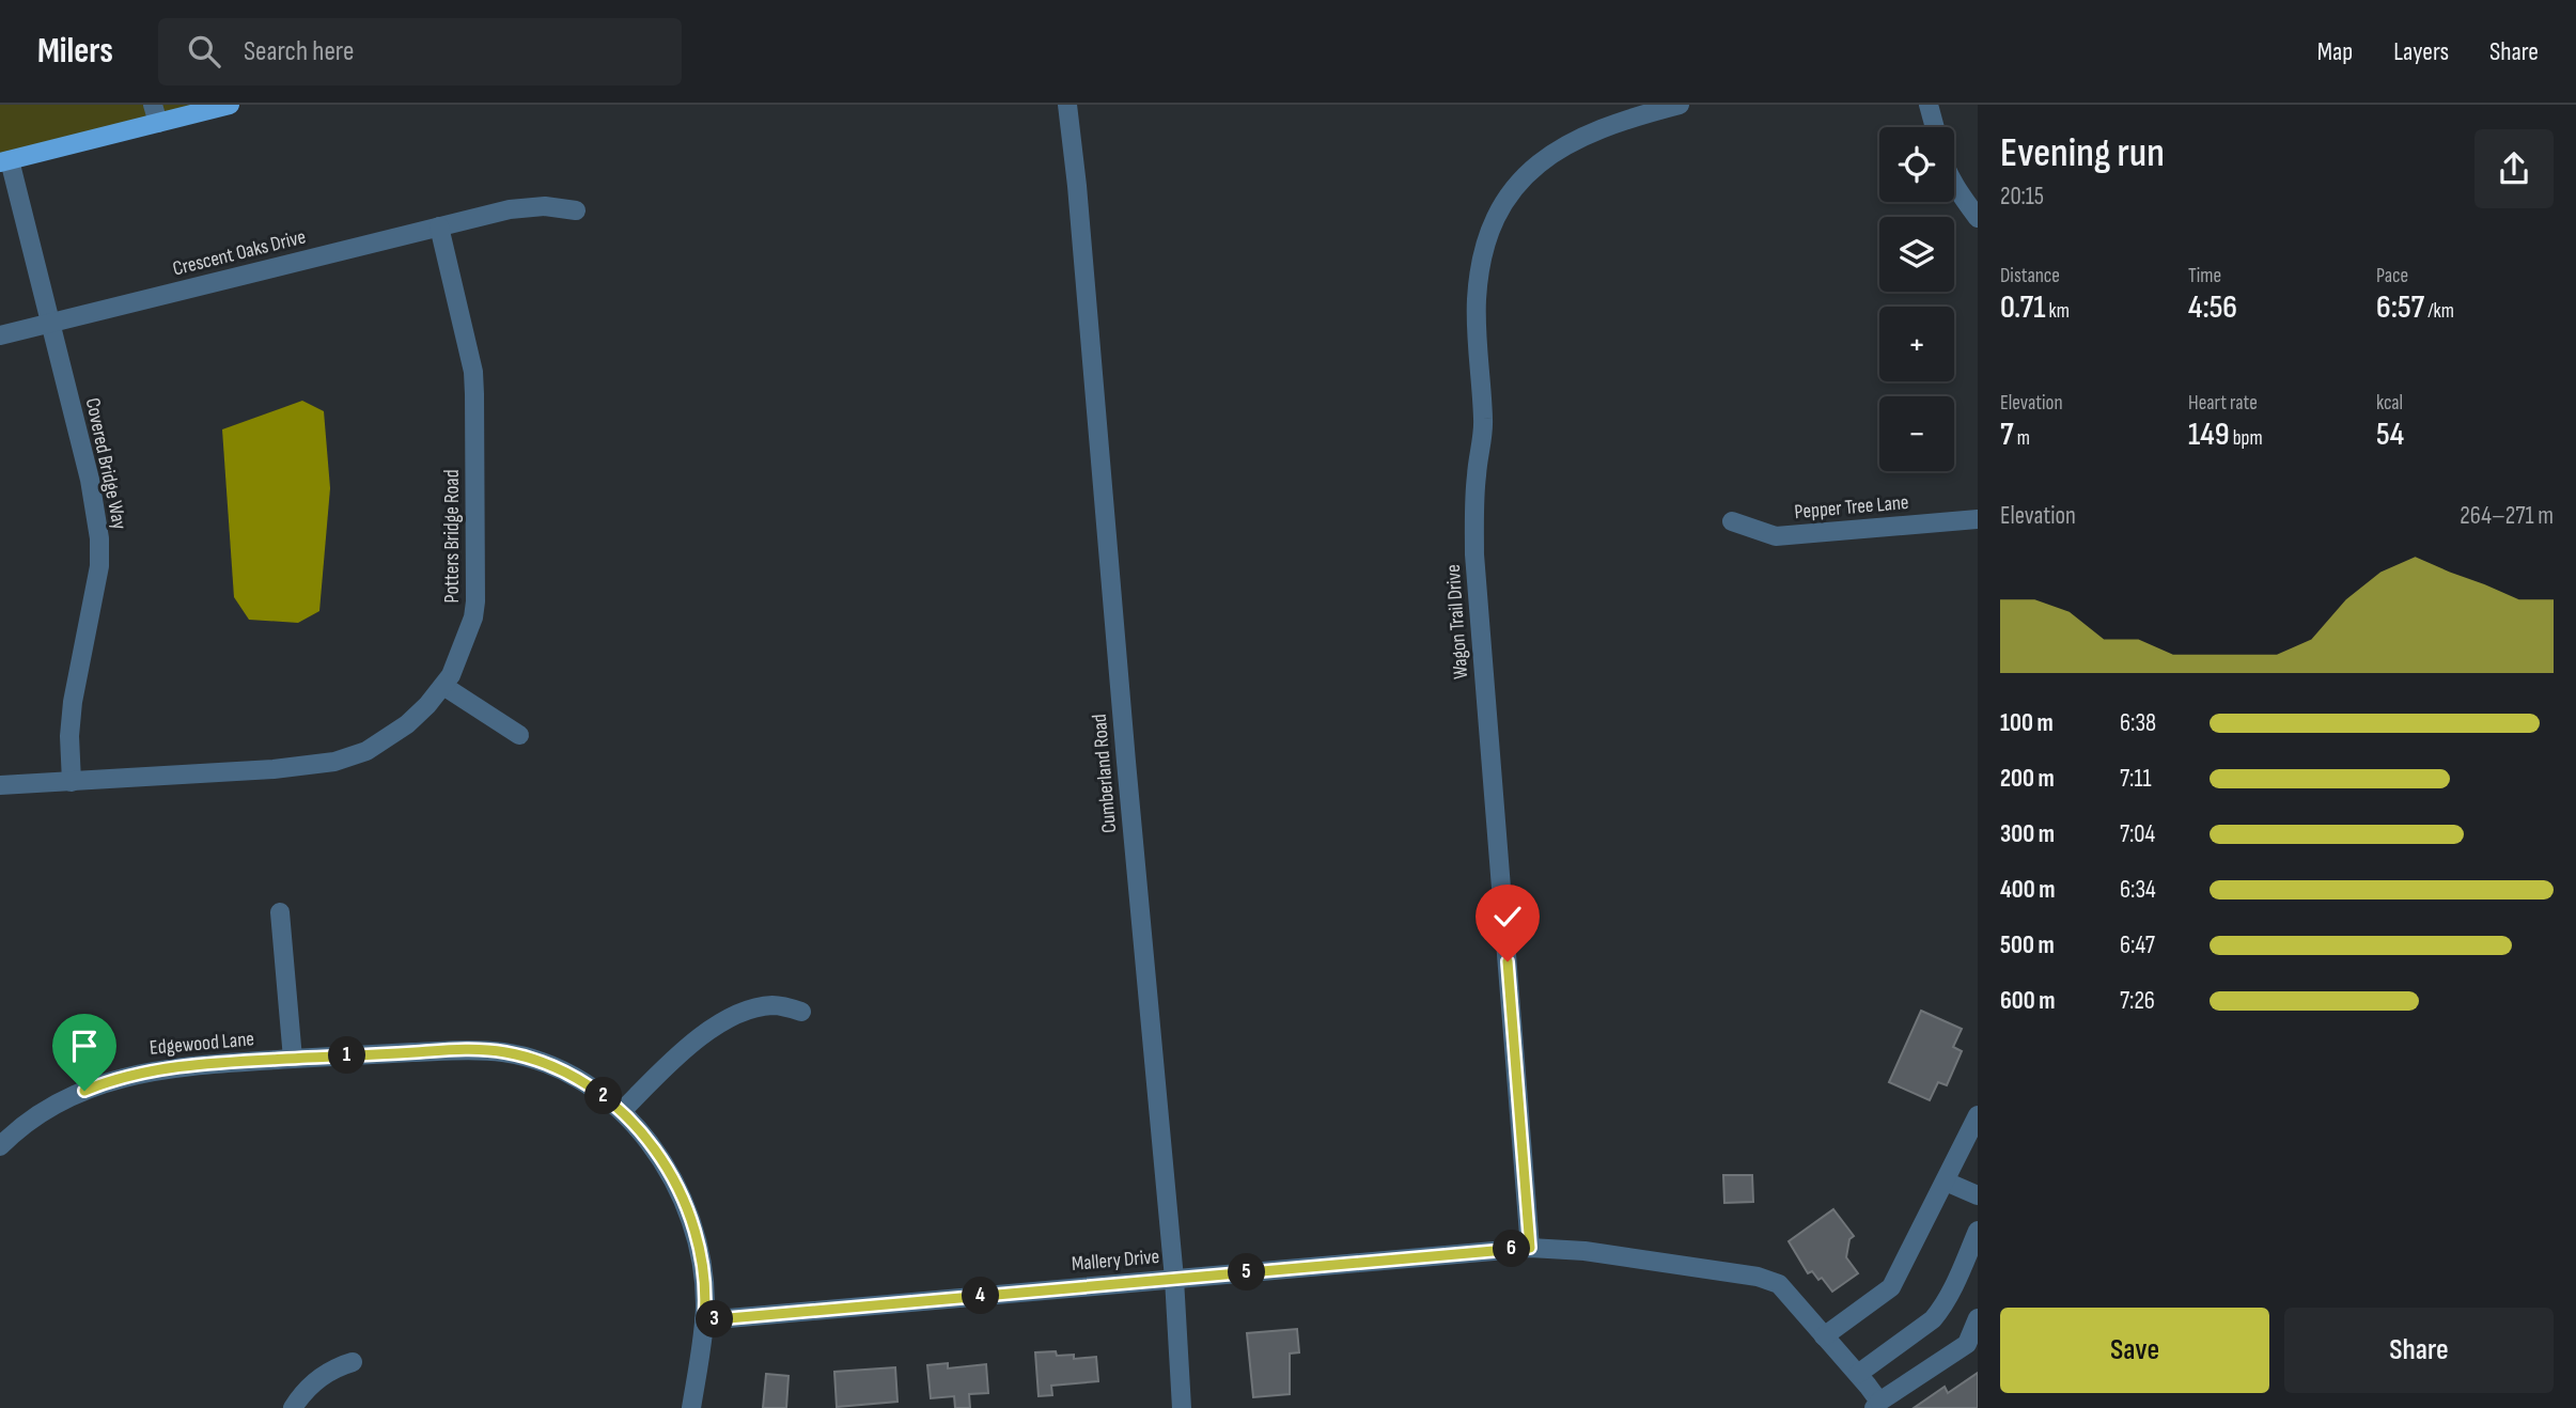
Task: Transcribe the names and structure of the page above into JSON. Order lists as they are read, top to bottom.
{
  "streets": {
    "street": [
      "Crescent Oaks Drive",
      "Covered Bridge Way",
      "Pepper Tree Lane",
      "Potters Bridge Road",
      "Wagon Trail Drive",
      "Cumberland Road",
      "Edgewood Lane",
      "Mallery Drive"
    ]
  },
  "crossings": [
    ["Crescent Oaks Drive", "Covered Bridge Way"],
    ["Crescent Oaks Drive", "Potters Bridge Road"],
    ["Covered Bridge Way", "Potters Bridge Road"],
    ["Wagon Trail Drive", "Mallery Drive"],
    ["Cumberland Road", "Mallery Drive"],
    ["Edgewood Lane", "Mallery Drive"]
  ],
  "page": {
    "header": "Milers",
    "search": "Search here",
    "nav": ["Map", "Layers", "Share"],
    "heading": ["Evening run", "20:15"],
    "map_buttons": ["+", "−"],
    "stats": [
      ["Distance", "0.71 km"],
      ["Time", "4:56"],
      ["Pace", "6:57 /km"],
      ["Elevation", "7 m"],
      ["Heart rate", "149 bpm"],
      ["kcal", "54"]
    ],
    "chart": ["Elevation", "264–271 m"],
    "list": [
      {
        "name": "100 m",
        "note": "6:38"
      },
      {
        "name": "200 m",
        "note": "7:11"
      },
      {
        "name": "300 m",
        "note": "7:04"
      },
      {
        "name": "400 m",
        "note": "6:34"
      },
      {
        "name": "500 m",
        "note": "6:47"
      },
      {
        "name": "600 m",
        "note": "7:26"
      }
    ],
    "pins": [
      "1",
      "2",
      "6",
      "5",
      "4",
      "3"
    ],
    "buttons": ["Save", "Share"]
  }
}
